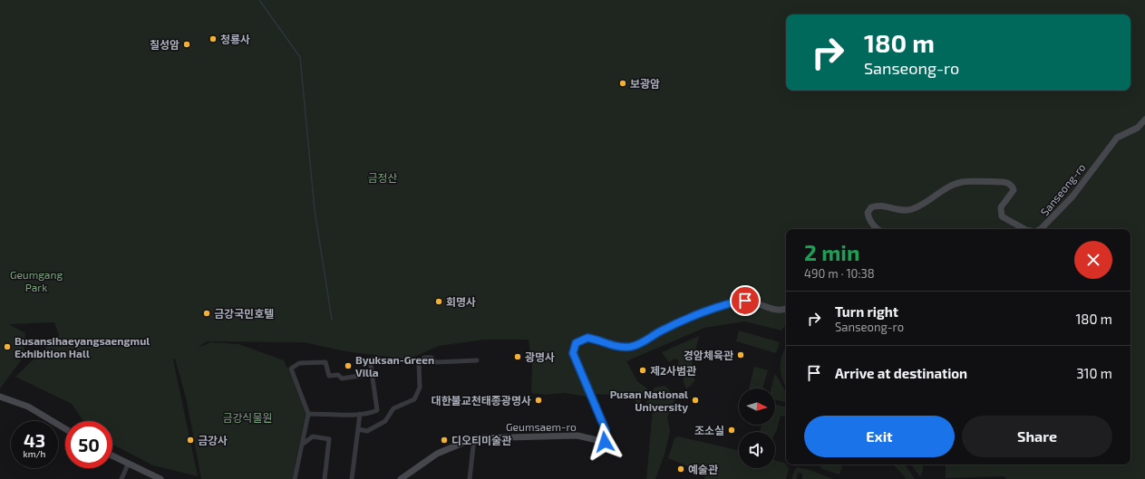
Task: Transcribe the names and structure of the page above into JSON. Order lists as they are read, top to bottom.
{
  "streets": {
    "main road": ["Sanseong-ro", "Geumsaem-ro"]
  },
  "parks": ["금정산", "Geumgang Park", "금강식물원"],
  "places": [
    "청룡사",
    "칠성암",
    "보광암",
    "회명사",
    "금강국민호텔",
    "Busansihaeyangsaengmul Exhibition Hall",
    "경암체육관",
    "광명사",
    "Byuksan-Green Villa",
    "제2사범관",
    "대한불교천태종광명사",
    "Pusan National University",
    "조소실",
    "금강사",
    "디오티미술관",
    "예술관"
  ],
  "north": "right",
  "page": {
    "turn": ["180 m", "Sanseong-ro"],
    "heading": ["2 min", "490 m · 10:38"],
    "list": [
      {
        "name": "Turn right",
        "note": "Sanseong-ro",
        "value": "180 m"
      },
      {
        "name": "Arrive at destination",
        "value": "310 m"
      }
    ],
    "buttons": ["Exit", "Share"],
    "speed": "43 km/h",
    "limit": "50"
  }
}
